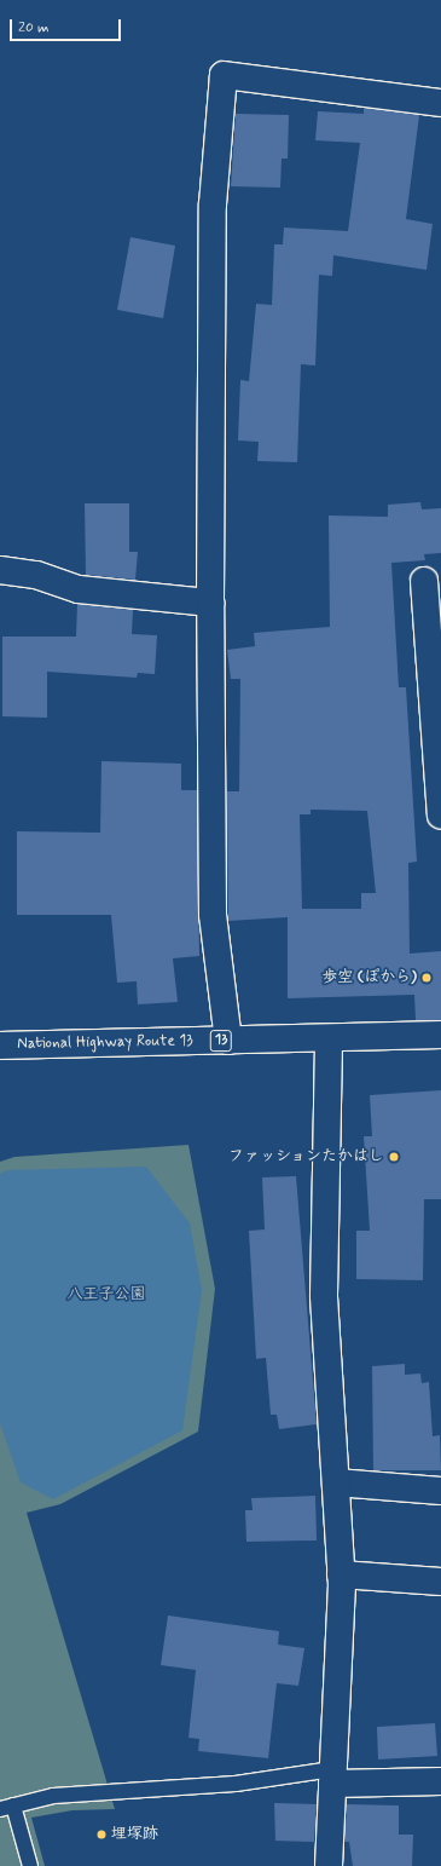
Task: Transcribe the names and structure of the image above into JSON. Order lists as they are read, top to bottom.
{
  "streets": {
    "main road": ["13", "National Highway Route 13"]
  },
  "parks": ["八王子公園"],
  "places": ["歩空 (ぽから)", "ファッションたかはし", "埋塚跡"],
  "scale_bar": "20 m"
}
